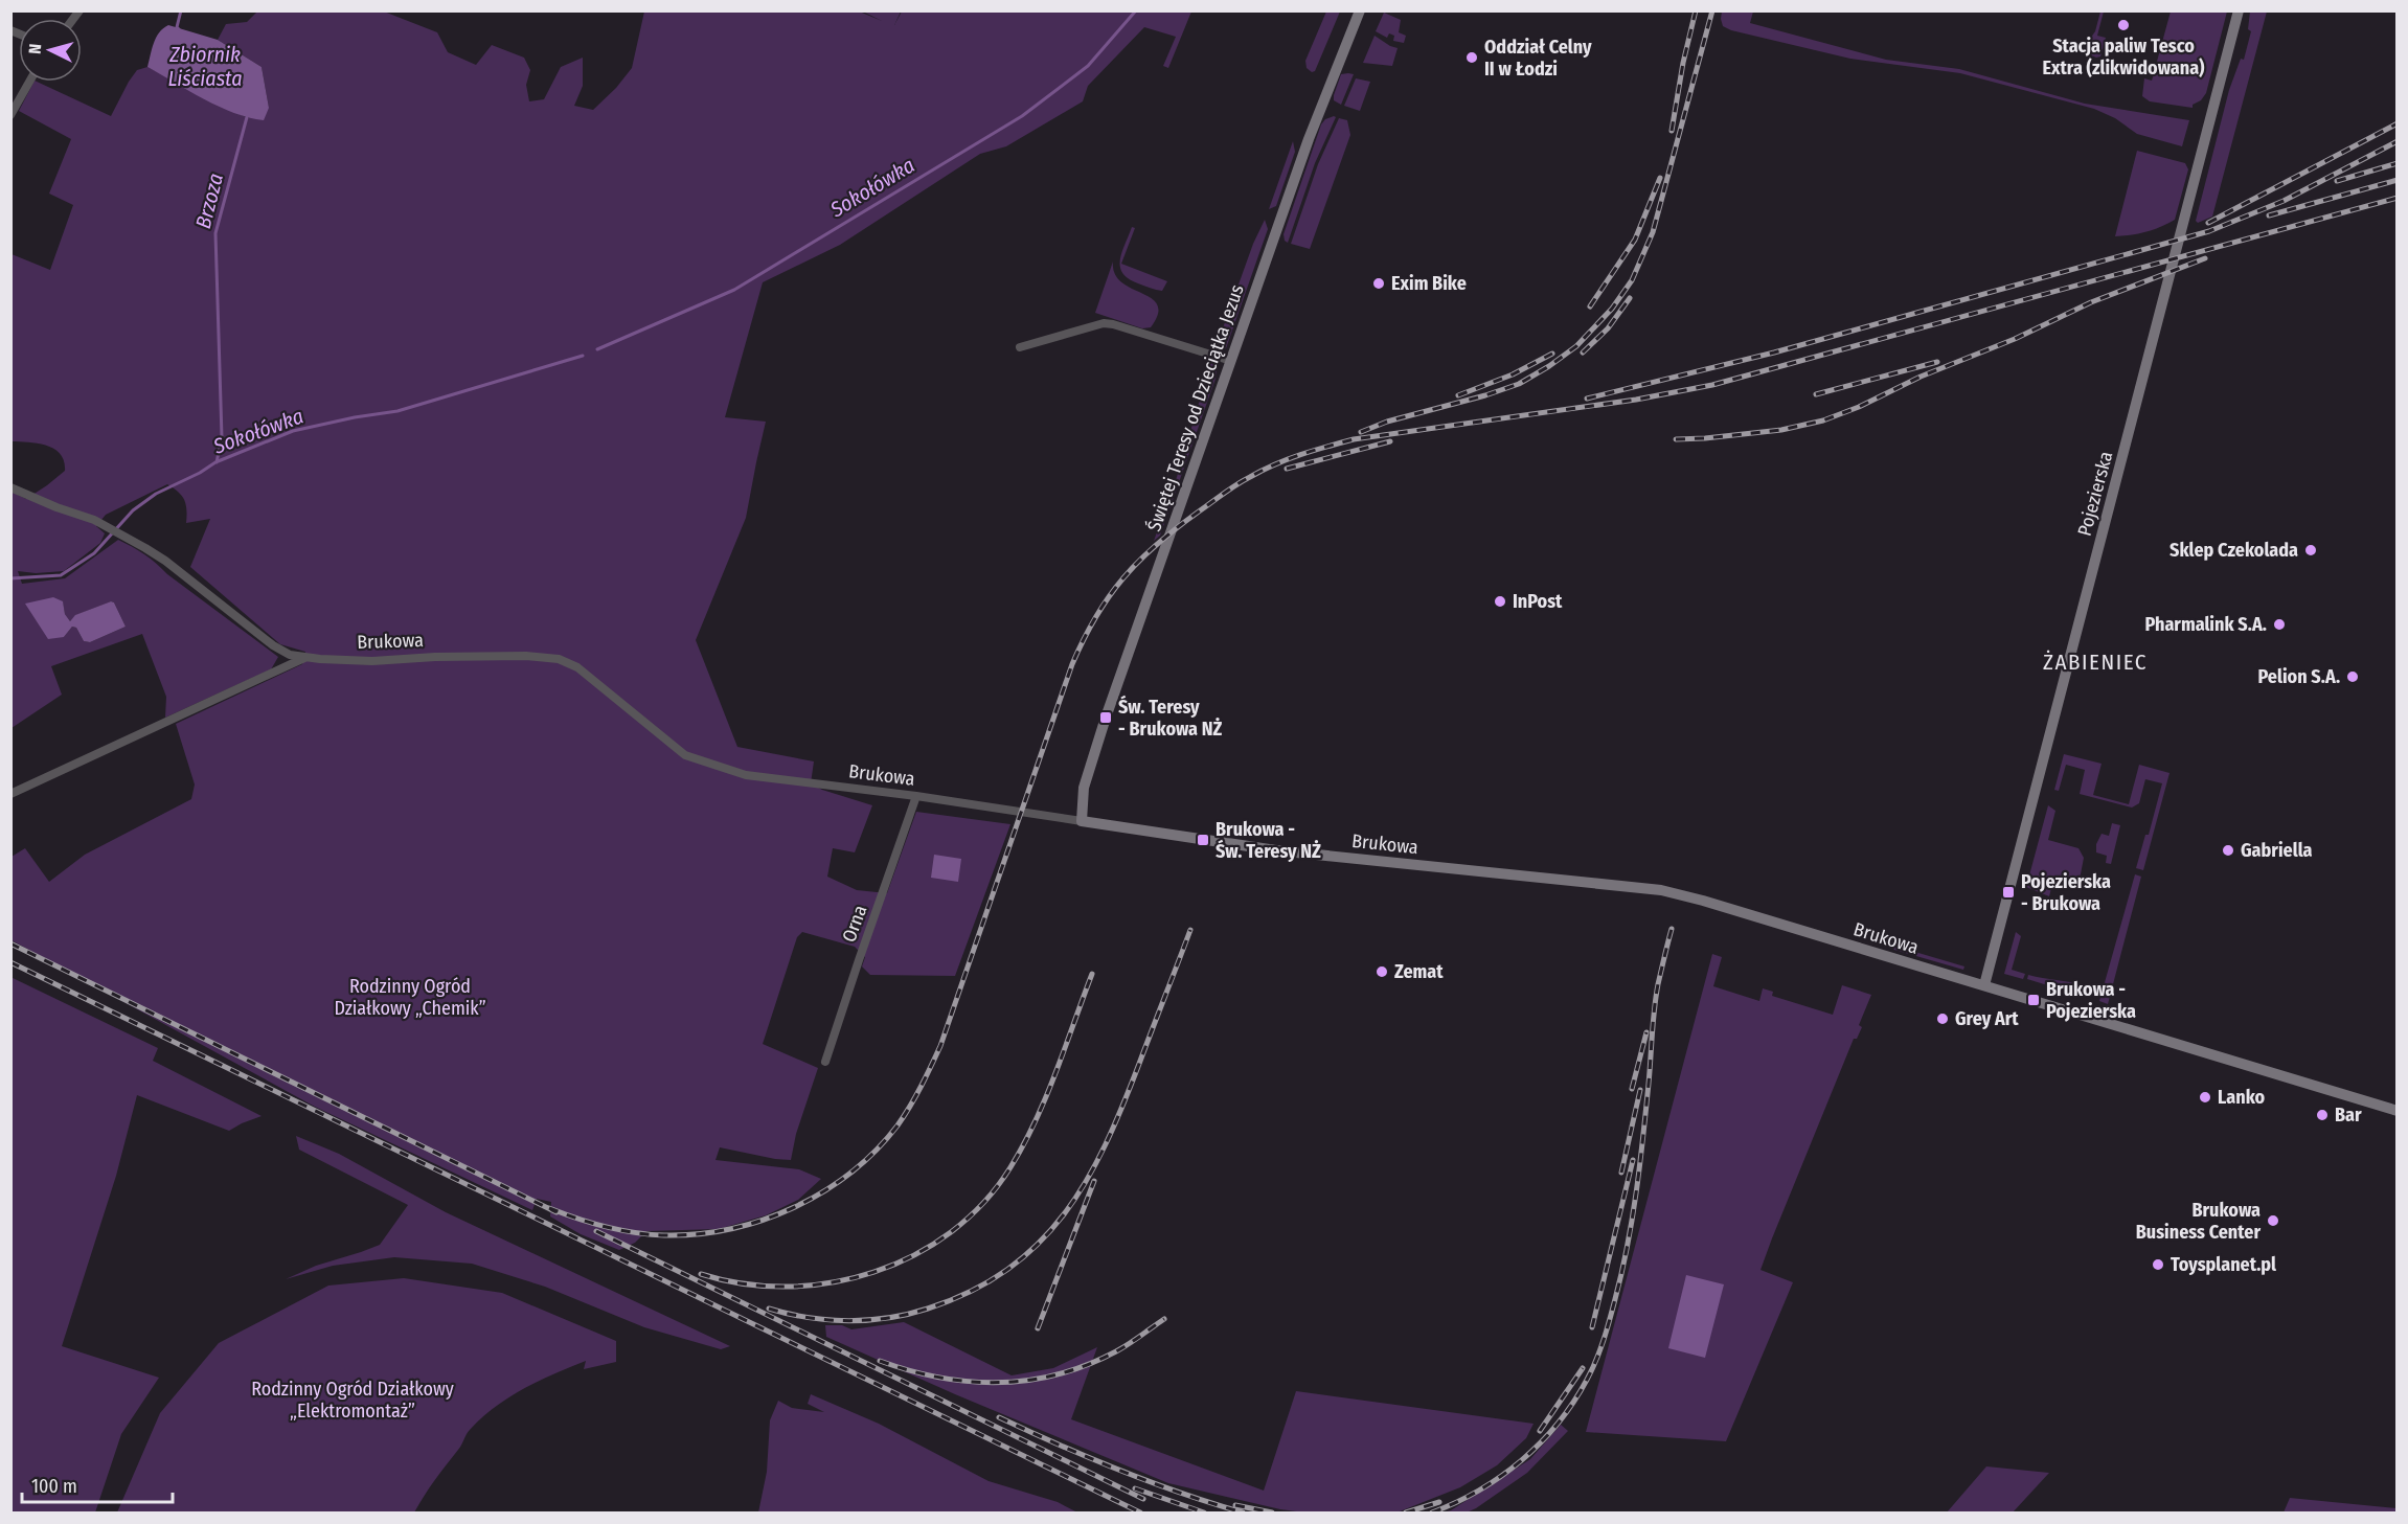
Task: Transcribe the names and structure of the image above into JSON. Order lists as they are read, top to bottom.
{
  "streets": {
    "street": [
      "Świętej Teresy od Dzieciątka Jezus",
      "Pojezierska",
      "Brukowa",
      "Orna"
    ]
  },
  "crossings": [
    ["Świętej Teresy od Dzieciątka Jezus", "Brukowa"],
    ["Pojezierska", "Brukowa"],
    ["Brukowa", "Orna"]
  ],
  "districts": ["ŻABIENIEC"],
  "water": ["Zbiornik Liściasta", "Sokołówka", "Brzoza"],
  "parks": ["Rodzinny Ogród Działkowy „Chemik”", "Rodzinny Ogród Działkowy „Elektromontaż”"],
  "places": {
    "other": [
      "Stacja paliw Tesco Extra (zlikwidowana)",
      "Oddział Celny II w Łodzi",
      "Exim Bike",
      "Sklep Czekolada",
      "InPost",
      "Pharmalink S.A.",
      "Pelion S.A.",
      "Gabriella",
      "Zemat",
      "Grey Art",
      "Lanko",
      "Bar",
      "Brukowa Business Center",
      "Toysplanet.pl"
    ],
    "transit": [
      "Św. Teresy - Brukowa NŻ",
      "Brukowa - Św. Teresy NŻ",
      "Pojezierska - Brukowa",
      "Brukowa - Pojezierska"
    ]
  },
  "scale_bar": "100 m",
  "north": "left"
}
